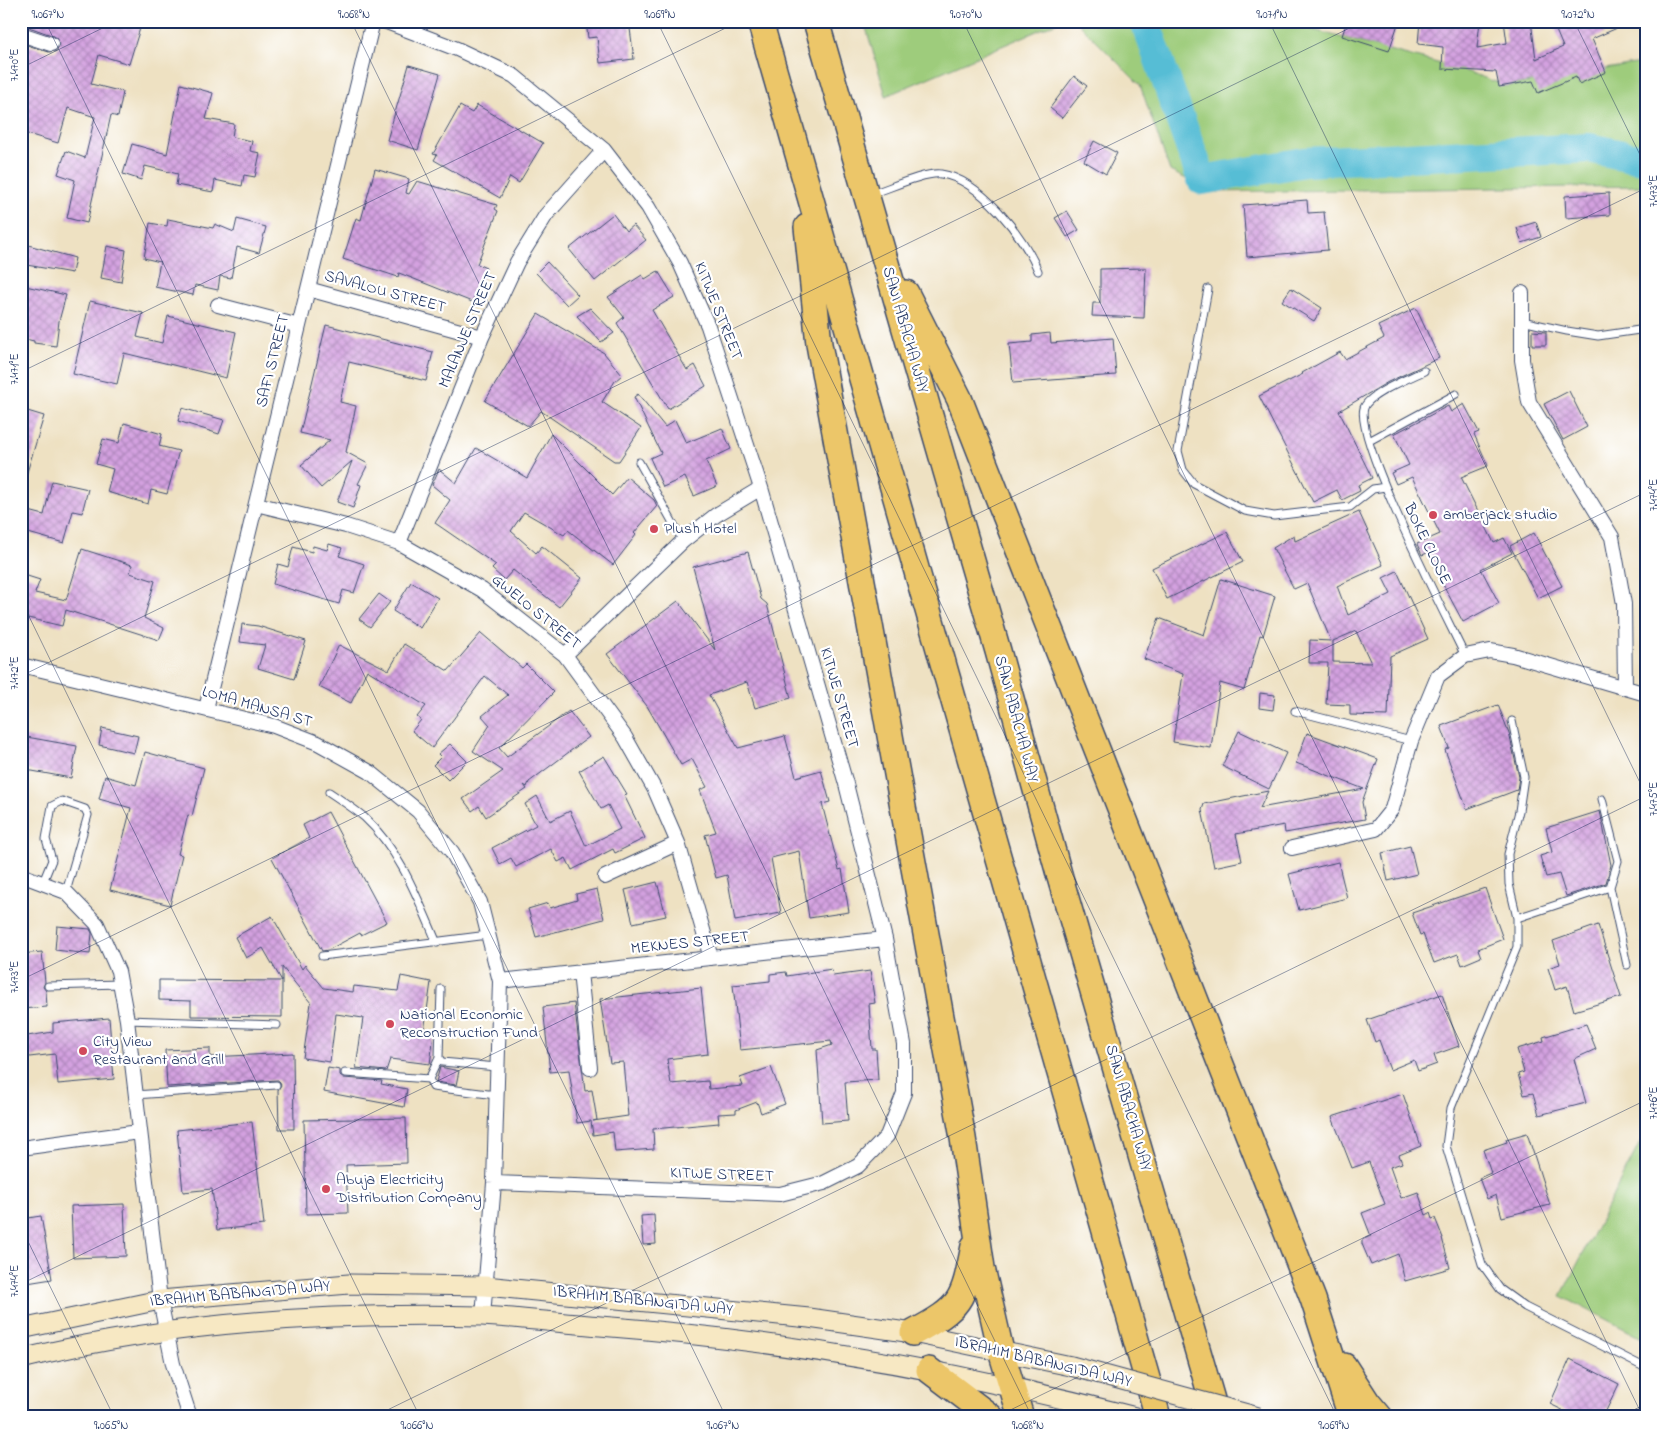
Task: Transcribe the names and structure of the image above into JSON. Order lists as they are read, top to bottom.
{
  "streets": {
    "highway": ["SANI ABACHA WAY"],
    "main road": ["IBRAHIM BABANGIDA WAY"],
    "street": [
      "SAVALOU STREET",
      "KITWE STREET",
      "MALANJE STREET",
      "SAFI STREET",
      "GWELO STREET",
      "LOMA MANSA ST",
      "MEKNES STREET"
    ],
    "lane": ["BOKE CLOSE"]
  },
  "crossings": [
    ["SAVALOU STREET", "MALANJE STREET"],
    ["SAVALOU STREET", "SAFI STREET"],
    ["KITWE STREET", "MALANJE STREET"],
    ["KITWE STREET", "LOMA MANSA ST"],
    ["KITWE STREET", "MEKNES STREET"],
    ["MALANJE STREET", "GWELO STREET"],
    ["SAFI STREET", "GWELO STREET"],
    ["SAFI STREET", "LOMA MANSA ST"],
    ["GWELO STREET", "MEKNES STREET"],
    ["LOMA MANSA ST", "MEKNES STREET"],
    ["LOMA MANSA ST", "IBRAHIM BABANGIDA WAY"]
  ],
  "places": [
    "amberjack studio",
    "Plush Hotel",
    "National Economic Reconstruction Fund",
    "City View Restaurant and Grill",
    "Abuja Electricity Distribution Company"
  ],
  "coordinates": [
    "9.067°N",
    "9.068°N",
    "9.069°N",
    "9.070°N",
    "9.071°N",
    "9.072°N",
    "7.470°E",
    "7.473°E",
    "7.471°E",
    "7.474°E",
    "7.472°E",
    "7.475°E",
    "7.476°E",
    "9.065°N",
    "9.066°N"
  ]
}
